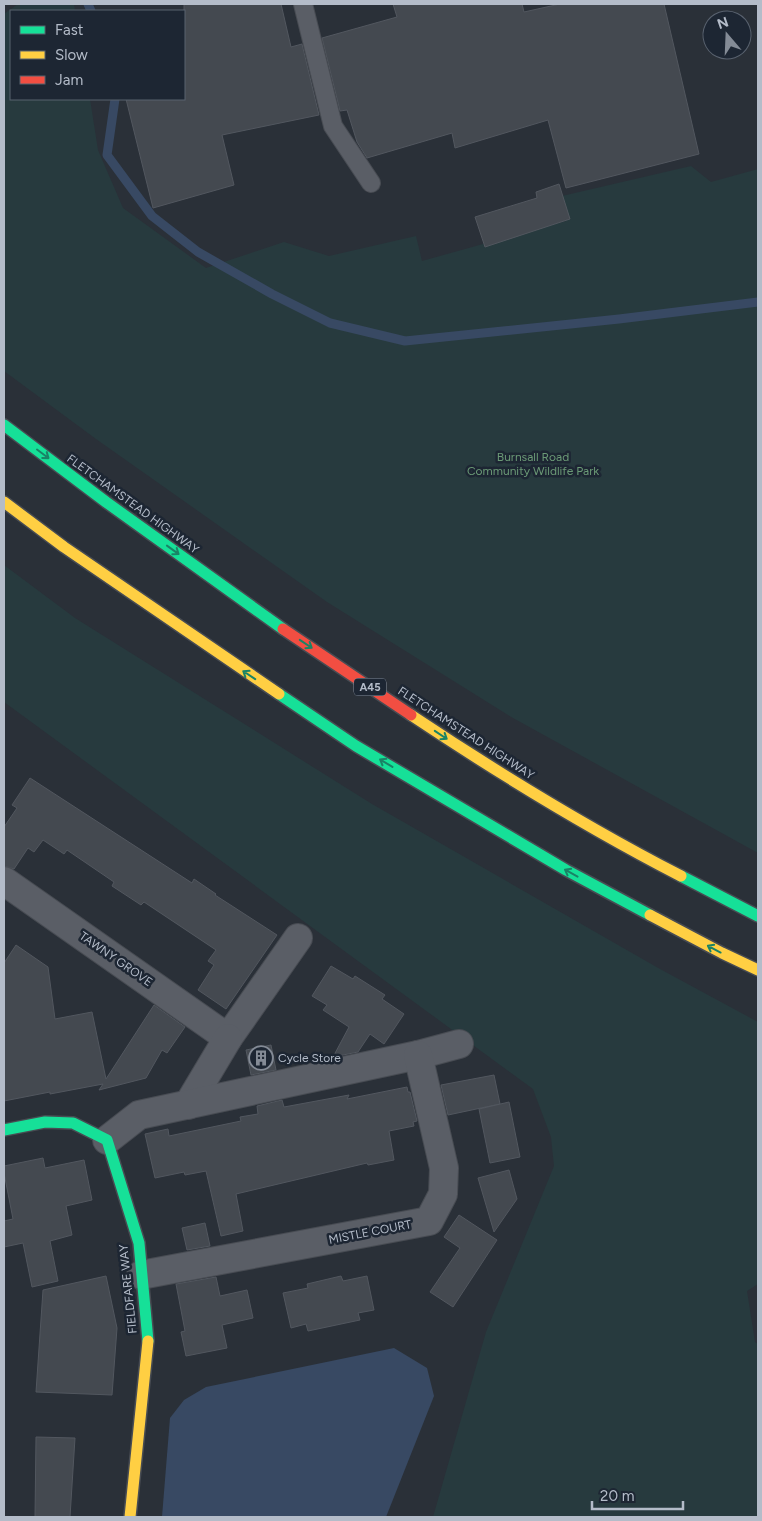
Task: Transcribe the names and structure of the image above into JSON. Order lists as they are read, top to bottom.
{
  "streets": {
    "main road": ["FLETCHAMSTEAD HIGHWAY", "A45", "FIELDFARE WAY"],
    "street": ["TAWNY GROVE", "MISTLE COURT"]
  },
  "crossings": [
    ["MISTLE COURT", "FIELDFARE WAY"]
  ],
  "parks": ["Burnsall Road Community Wildlife Park"],
  "places": {
    "building": ["Cycle Store"]
  },
  "legend": ["Fast", "Slow", "Jam"],
  "scale_bar": "20 m",
  "north": "top"
}
